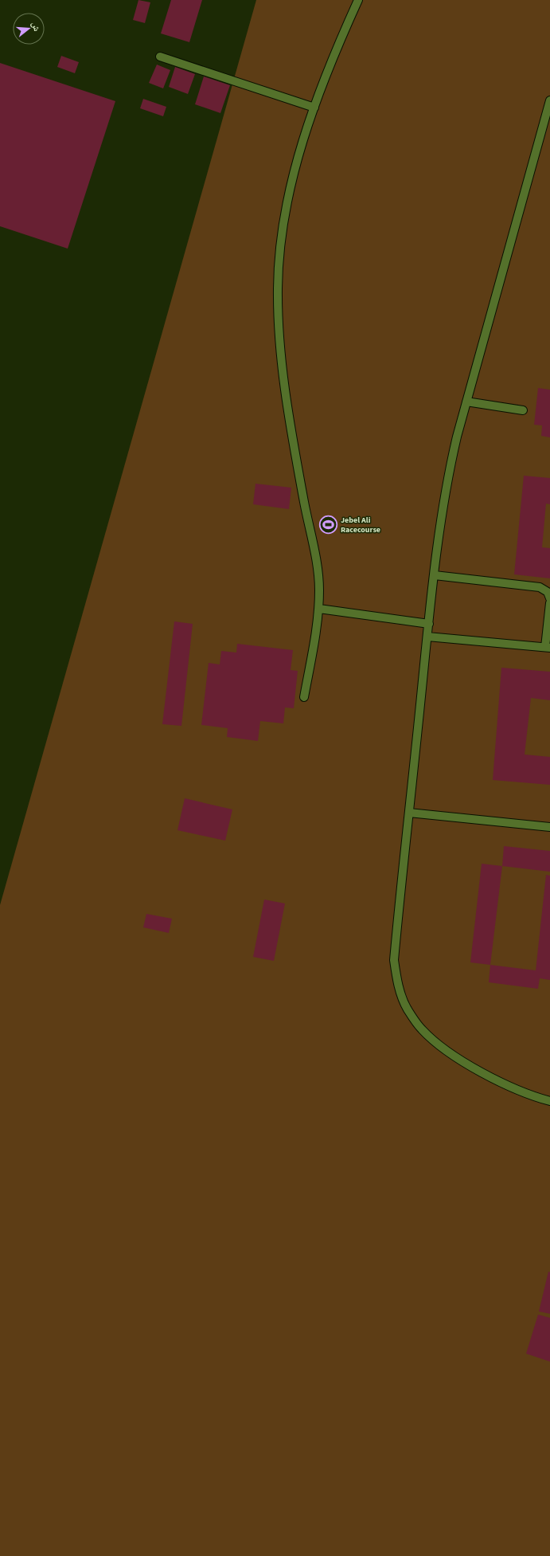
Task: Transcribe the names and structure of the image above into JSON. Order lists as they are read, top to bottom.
{
  "places": {
    "sports": ["Jebel Ali Racecourse"]
  },
  "north": "right"
}
